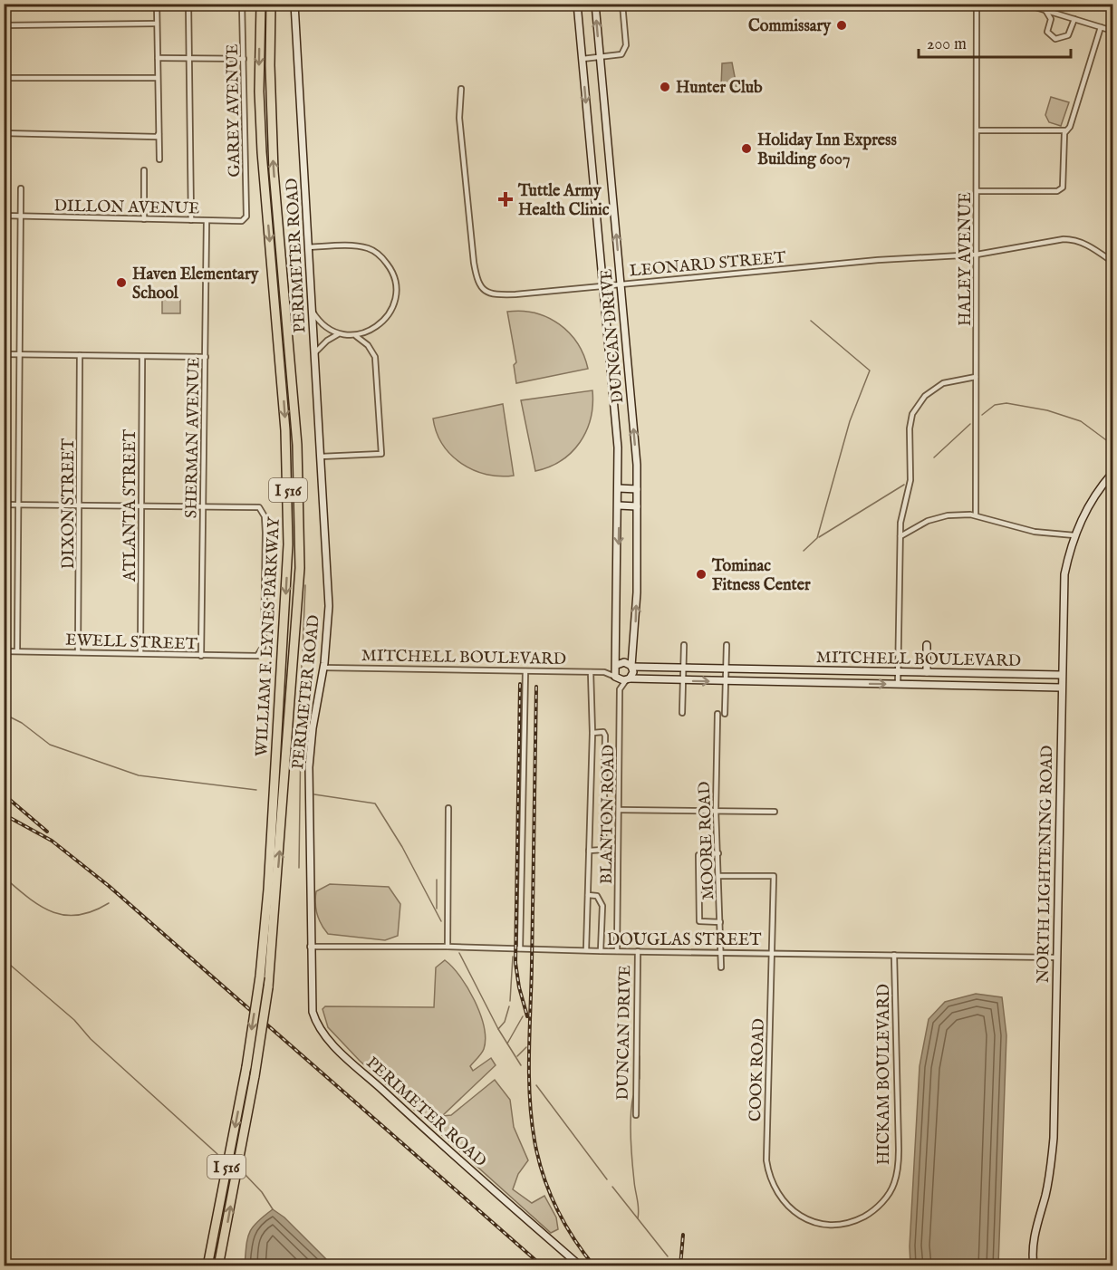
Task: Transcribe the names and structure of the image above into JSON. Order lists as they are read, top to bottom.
{
  "streets": {
    "highway": ["I 516", "WILLIAM F. LYNES PARKWAY"],
    "street": [
      "GAREY AVENUE",
      "DILLON AVENUE",
      "PERIMETER ROAD",
      "HALEY AVENUE",
      "LEONARD STREET",
      "DUNCAN DRIVE",
      "SHERMAN AVENUE",
      "DIXON STREET",
      "ATLANTA STREET",
      "EWELL STREET",
      "MITCHELL BOULEVARD",
      "BLANTON ROAD",
      "MOORE ROAD",
      "NORTH LIGHTENING ROAD",
      "DOUGLAS STREET",
      "COOK ROAD",
      "HICKAM BOULEVARD"
    ]
  },
  "crossings": [
    ["GAREY AVENUE", "DILLON AVENUE"],
    ["DILLON AVENUE", "SHERMAN AVENUE"],
    ["PERIMETER ROAD", "MITCHELL BOULEVARD"],
    ["PERIMETER ROAD", "DOUGLAS STREET"],
    ["HALEY AVENUE", "LEONARD STREET"],
    ["LEONARD STREET", "DUNCAN DRIVE"],
    ["DUNCAN DRIVE", "MITCHELL BOULEVARD"],
    ["DUNCAN DRIVE", "BLANTON ROAD"],
    ["DUNCAN DRIVE", "DOUGLAS STREET"],
    ["SHERMAN AVENUE", "EWELL STREET"],
    ["DIXON STREET", "EWELL STREET"],
    ["ATLANTA STREET", "EWELL STREET"],
    ["MITCHELL BOULEVARD", "BLANTON ROAD"],
    ["MITCHELL BOULEVARD", "NORTH LIGHTENING ROAD"],
    ["BLANTON ROAD", "DOUGLAS STREET"],
    ["MOORE ROAD", "DOUGLAS STREET"],
    ["MOORE ROAD", "COOK ROAD"],
    ["NORTH LIGHTENING ROAD", "DOUGLAS STREET"],
    ["DOUGLAS STREET", "COOK ROAD"],
    ["DOUGLAS STREET", "HICKAM BOULEVARD"],
    ["COOK ROAD", "HICKAM BOULEVARD"]
  ],
  "places": {
    "other": [
      "Commissary",
      "Hunter Club",
      "Holiday Inn Express Building 6007",
      "Haven Elementary School",
      "Tominac Fitness Center"
    ],
    "health": ["Tuttle Army Health Clinic"]
  },
  "scale_bar": "200 m"
}
